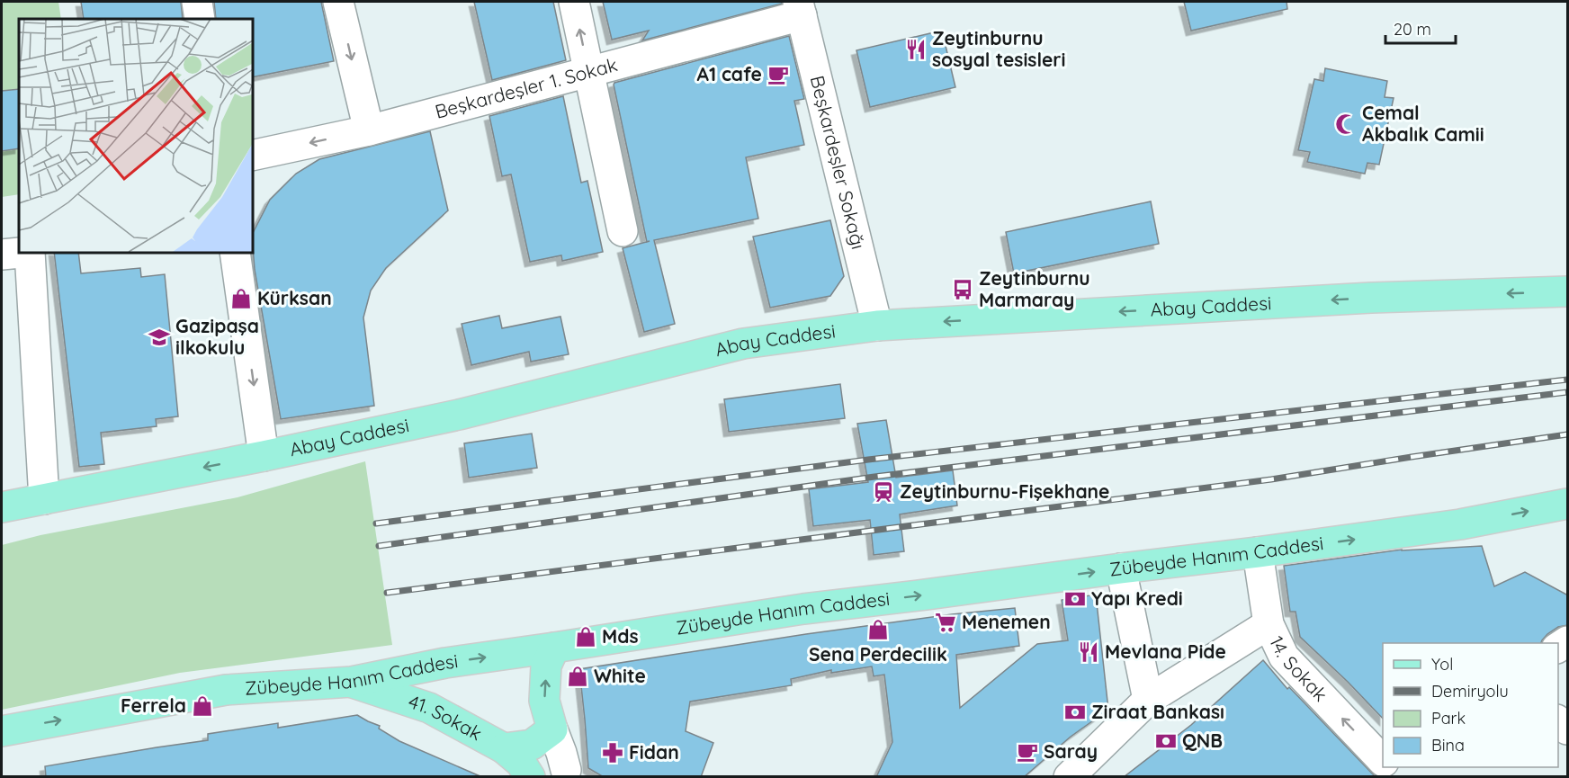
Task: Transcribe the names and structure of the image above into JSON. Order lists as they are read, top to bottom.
{
  "streets": {
    "main road": ["Abay Caddesi", "Zübeyde Hanım Caddesi", "41. Sokak"],
    "street": ["Beşkardeşler 1. Sokak", "Beşkardeşler Sokağı", "14. Sokak"]
  },
  "crossings": [
    ["Beşkardeşler 1. Sokak", "Beşkardeşler Sokağı"],
    ["Beşkardeşler Sokağı", "Abay Caddesi"],
    ["Zübeyde Hanım Caddesi", "14. Sokak"],
    ["Zübeyde Hanım Caddesi", "41. Sokak"]
  ],
  "one_way": ["Abay Caddesi", "Zübeyde Hanım Caddesi", "14. Sokak"],
  "places": {
    "restaurant": ["Zeytinburnu sosyal tesisleri", "Mevlana Pide"],
    "cafe": ["A1 cafe", "Saray"],
    "mosque": ["Cemal Akbalık Camii"],
    "bus stop": ["Zeytinburnu Marmaray"],
    "shop": [
      "Kürksan",
      "Sena Perdecilik",
      "Mds",
      "White",
      "Ferrela"
    ],
    "school or university": ["Gazipaşa ilkokulu"],
    "station": ["Zeytinburnu-Fişekhane"],
    "bank": ["Yapı Kredi", "Ziraat Bankası", "QNB"],
    "supermarket": ["Menemen"],
    "pharmacy": ["Fidan"]
  },
  "legend": [
    "Yol",
    "Demiryolu",
    "Park",
    "Bina"
  ],
  "scale_bar": "20 m"
}
